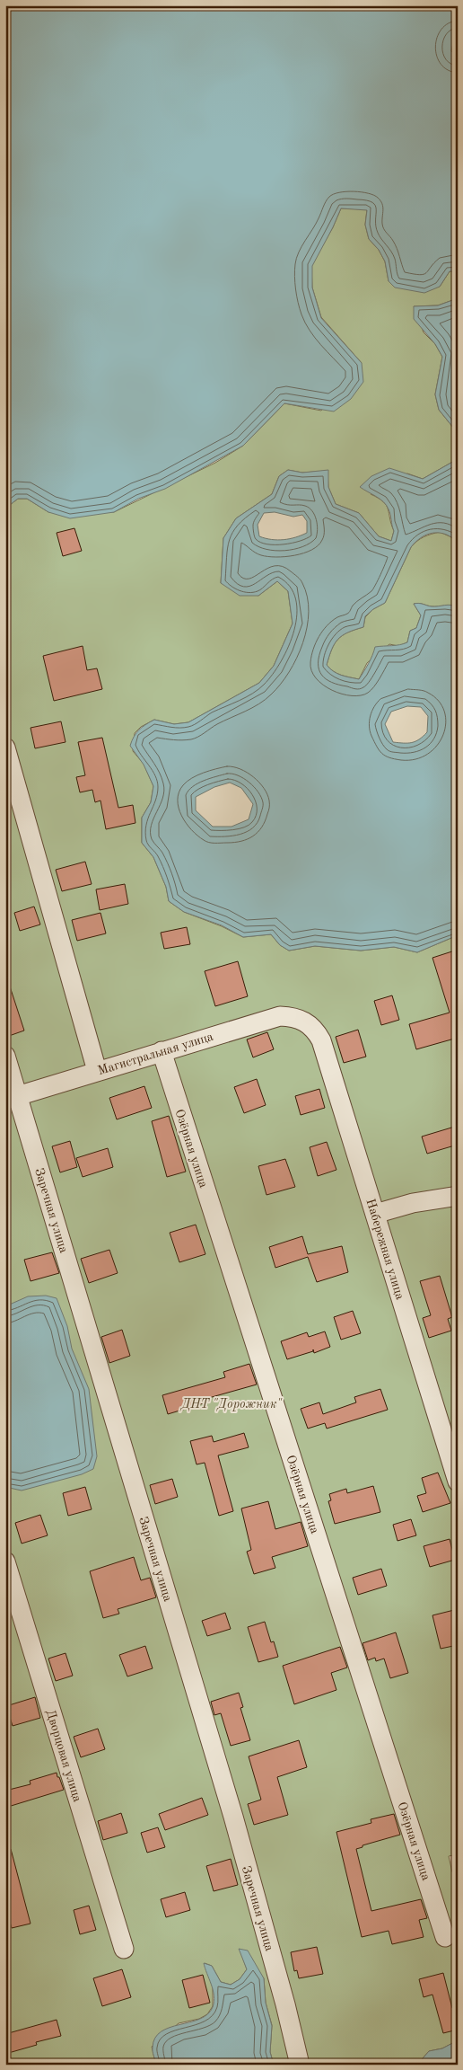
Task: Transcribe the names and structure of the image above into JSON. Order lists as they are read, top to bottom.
{
  "streets": {
    "street": [
      "Магистральная улица",
      "Озёрная улица",
      "Заречная улица",
      "Набережная улица",
      "Дворцовая улица"
    ]
  },
  "crossings": [
    ["Магистральная улица", "Озёрная улица"],
    ["Магистральная улица", "Заречная улица"],
    ["Магистральная улица", "Набережная улица"]
  ],
  "parks": ["ДНТ \"Дорожник\""]
}
